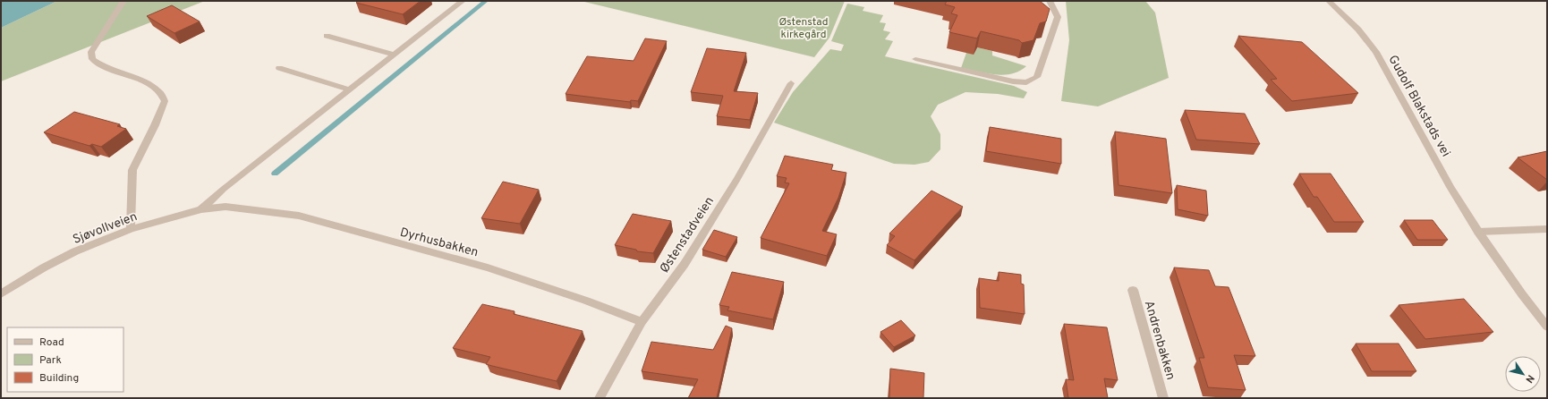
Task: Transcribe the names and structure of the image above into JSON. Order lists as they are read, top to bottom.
{
  "streets": {
    "street": [
      "Gudolf Blakstads vei",
      "Sjøvollveien",
      "Østenstadveien",
      "Dyrhusbakken",
      "Andrenbakken"
    ]
  },
  "crossings": [
    ["Sjøvollveien", "Dyrhusbakken"],
    ["Østenstadveien", "Dyrhusbakken"]
  ],
  "parks": ["Østenstad kirkegård"],
  "legend": ["Road", "Park", "Building"],
  "north": "bottom right"
}
